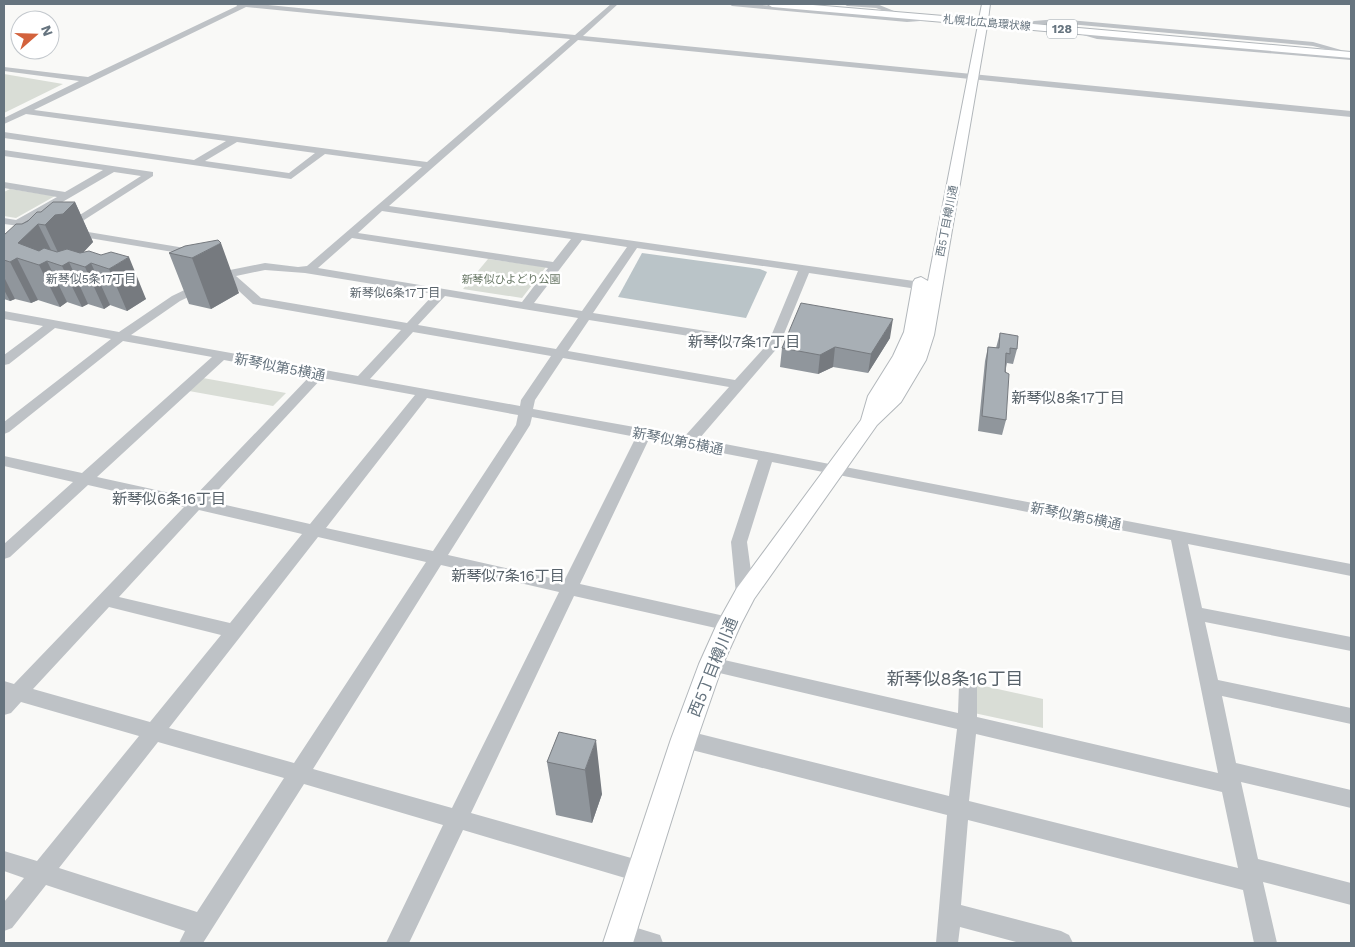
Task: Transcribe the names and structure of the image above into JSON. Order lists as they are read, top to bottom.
{
  "streets": {
    "main road": ["札幌北広島環状線", "128", "西5丁目樽川通"],
    "street": ["新琴似第5横通"]
  },
  "crossings": [
    ["札幌北広島環状線", "西5丁目樽川通"],
    ["西5丁目樽川通", "新琴似第5横通"]
  ],
  "districts": [
    "新琴似5条17丁目",
    "新琴似6条17丁目",
    "新琴似7条17丁目",
    "新琴似8条17丁目",
    "新琴似6条16丁目",
    "新琴似7条16丁目",
    "新琴似8条16丁目"
  ],
  "parks": ["新琴似ひよどり公園"],
  "north": "right"
}
